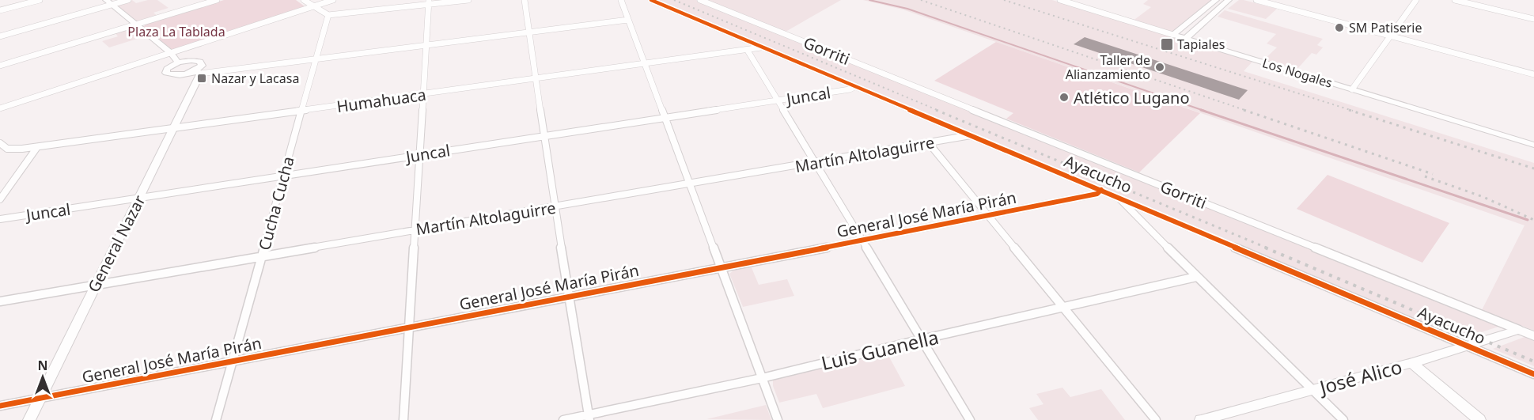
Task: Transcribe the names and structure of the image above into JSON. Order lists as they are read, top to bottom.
{
  "streets": {
    "street": [
      "Gorriti",
      "Los Nogales",
      "Juncal",
      "Humahuaca",
      "Martín Altolaguirre",
      "Ayacucho",
      "Cucha Cucha",
      "General José María Pirán",
      "General Nazar",
      "Luis Guanella",
      "José Alico"
    ]
  },
  "crossings": [
    ["Gorriti", "José Alico"],
    ["Juncal", "Ayacucho"],
    ["Juncal", "Cucha Cucha"],
    ["Juncal", "General Nazar"],
    ["Humahuaca", "Ayacucho"],
    ["Humahuaca", "Cucha Cucha"],
    ["Humahuaca", "General Nazar"],
    ["Martín Altolaguirre", "Ayacucho"],
    ["Martín Altolaguirre", "Cucha Cucha"],
    ["Martín Altolaguirre", "General Nazar"],
    ["Ayacucho", "General José María Pirán"],
    ["Ayacucho", "José Alico"],
    ["Cucha Cucha", "General José María Pirán"],
    ["General José María Pirán", "General Nazar"]
  ],
  "parks": ["Plaza La Tablada"],
  "places": {
    "other": ["SM Patiserie", "Taller de Alianzamiento", "Atlético Lugano"],
    "transit": ["Tapiales", "Nazar y Lacasa"]
  },
  "north": "top"
}
